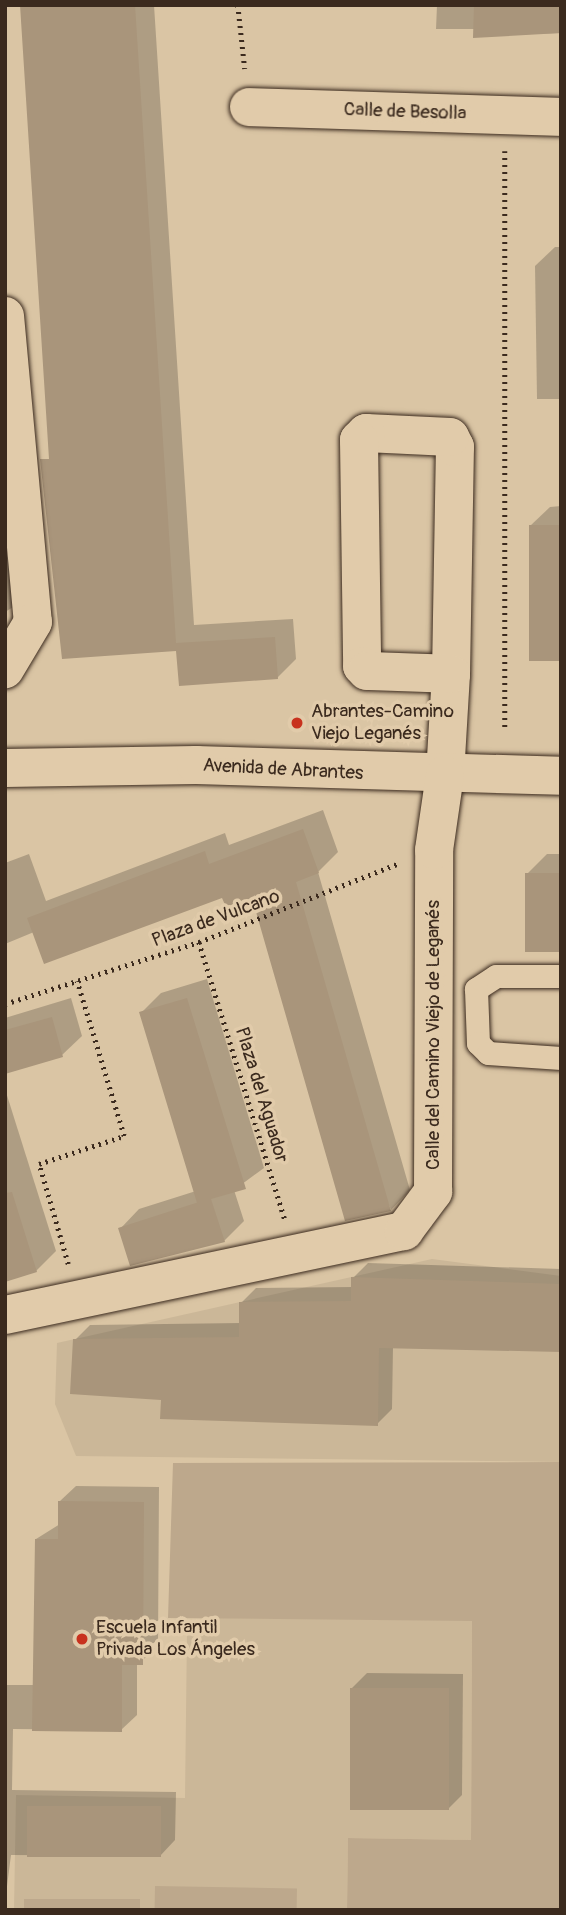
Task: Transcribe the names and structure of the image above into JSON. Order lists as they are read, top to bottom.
{
  "streets": {
    "street": ["Calle de Besolla", "Avenida de Abrantes", "Calle del Camino Viejo de Leganés"],
    "path": ["Plaza de Vulcano", "Plaza del Aguador"]
  },
  "crossings": [
    ["Avenida de Abrantes", "Calle del Camino Viejo de Leganés"],
    ["Plaza de Vulcano", "Calle del Camino Viejo de Leganés"],
    ["Plaza de Vulcano", "Plaza del Aguador"],
    ["Calle del Camino Viejo de Leganés", "Plaza del Aguador"]
  ],
  "places": ["Abrantes-Camino Viejo Leganés", "Escuela Infantil Privada Los Ángeles"]
}
